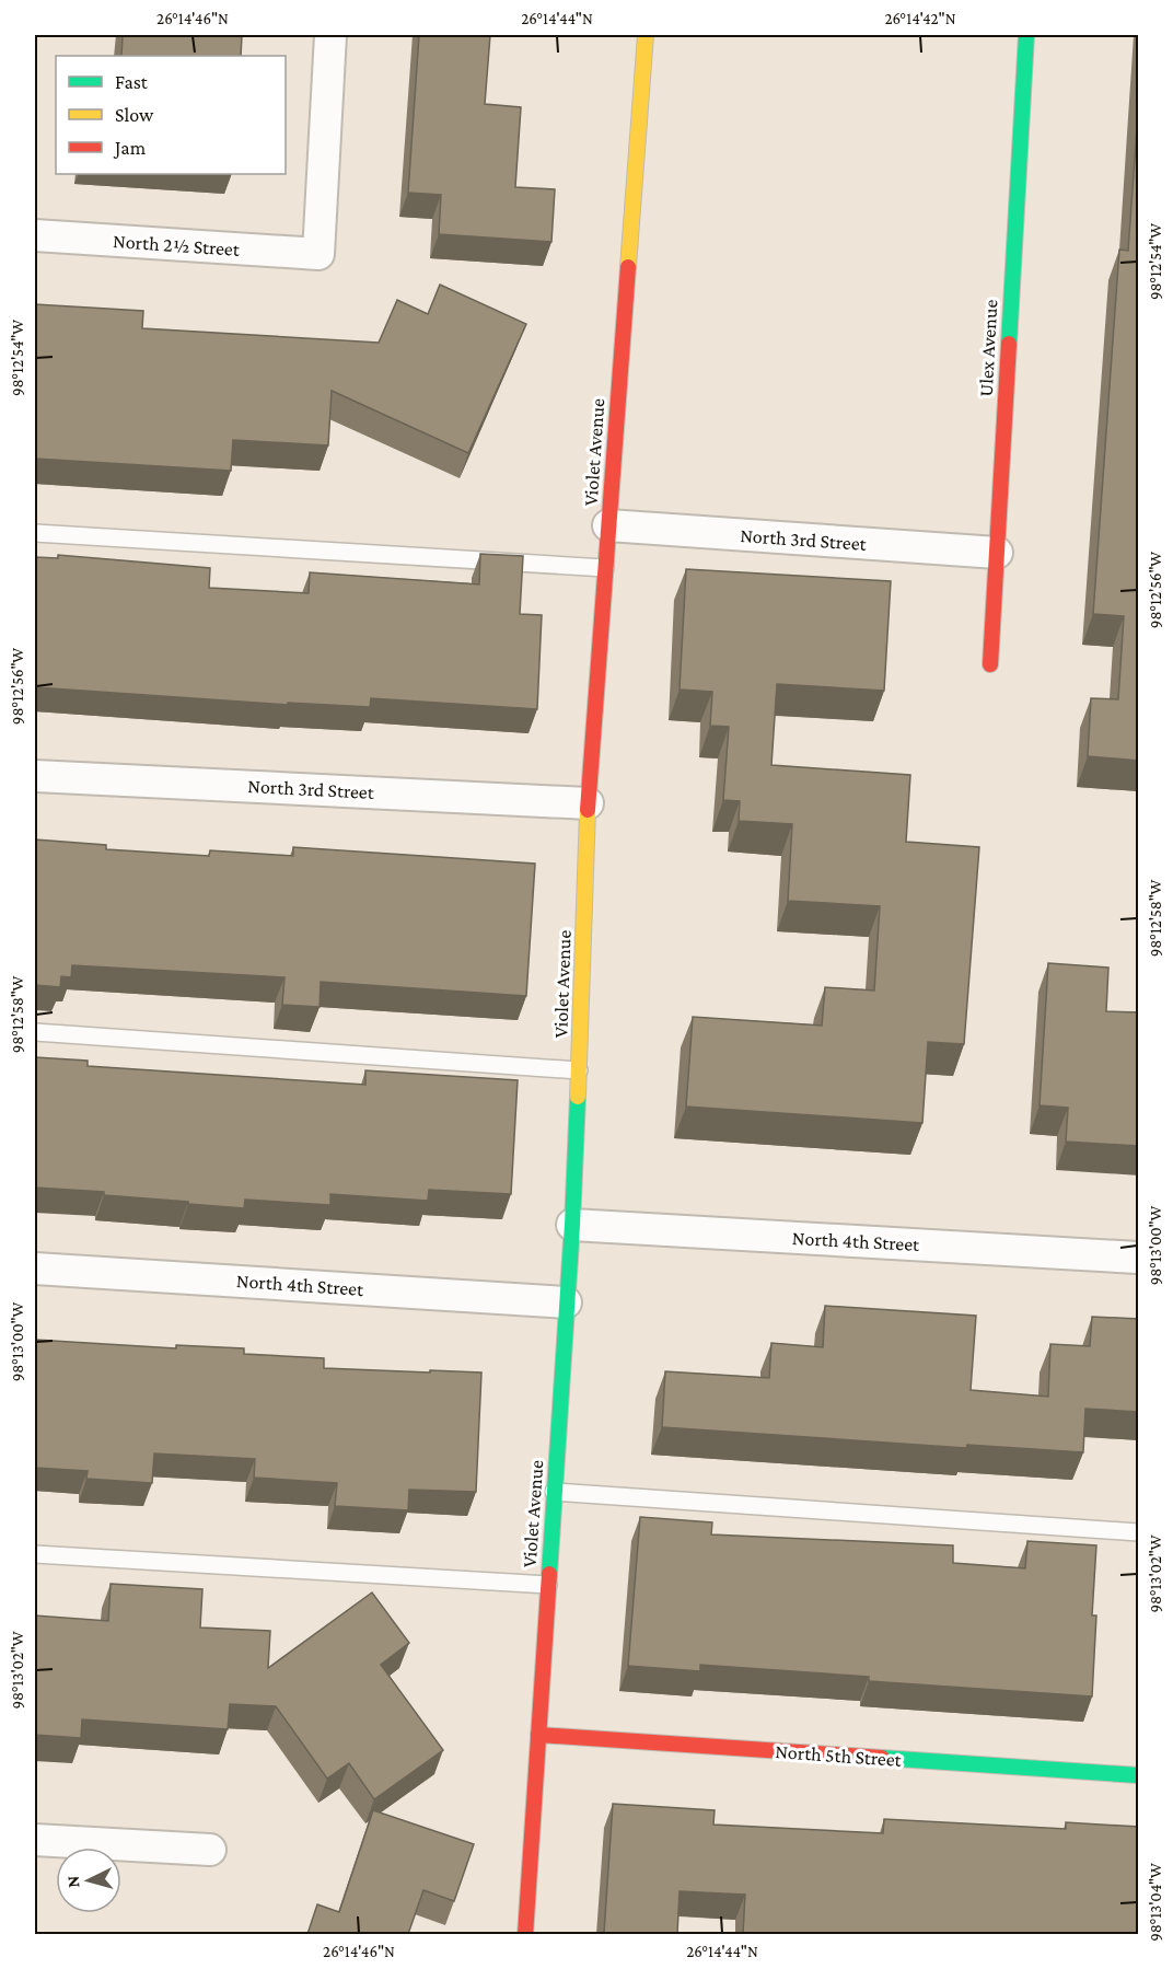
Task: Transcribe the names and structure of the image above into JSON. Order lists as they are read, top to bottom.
{
  "streets": {
    "street": [
      "North 2½ Street",
      "Ulex Avenue",
      "Violet Avenue",
      "North 3rd Street",
      "North 4th Street",
      "North 5th Street"
    ]
  },
  "crossings": [
    ["Ulex Avenue", "North 3rd Street"],
    ["Violet Avenue", "North 3rd Street"],
    ["Violet Avenue", "North 4th Street"],
    ["Violet Avenue", "North 5th Street"]
  ],
  "legend": ["Fast", "Slow", "Jam"],
  "north": "left",
  "coordinates": [
    "26°14'46\"N",
    "26°14'44\"N",
    "26°14'42\"N",
    "98°12'54\"W",
    "98°12'56\"W",
    "98°12'58\"W",
    "98°13'00\"W",
    "98°13'02\"W",
    "98°13'04\"W"
  ]
}
